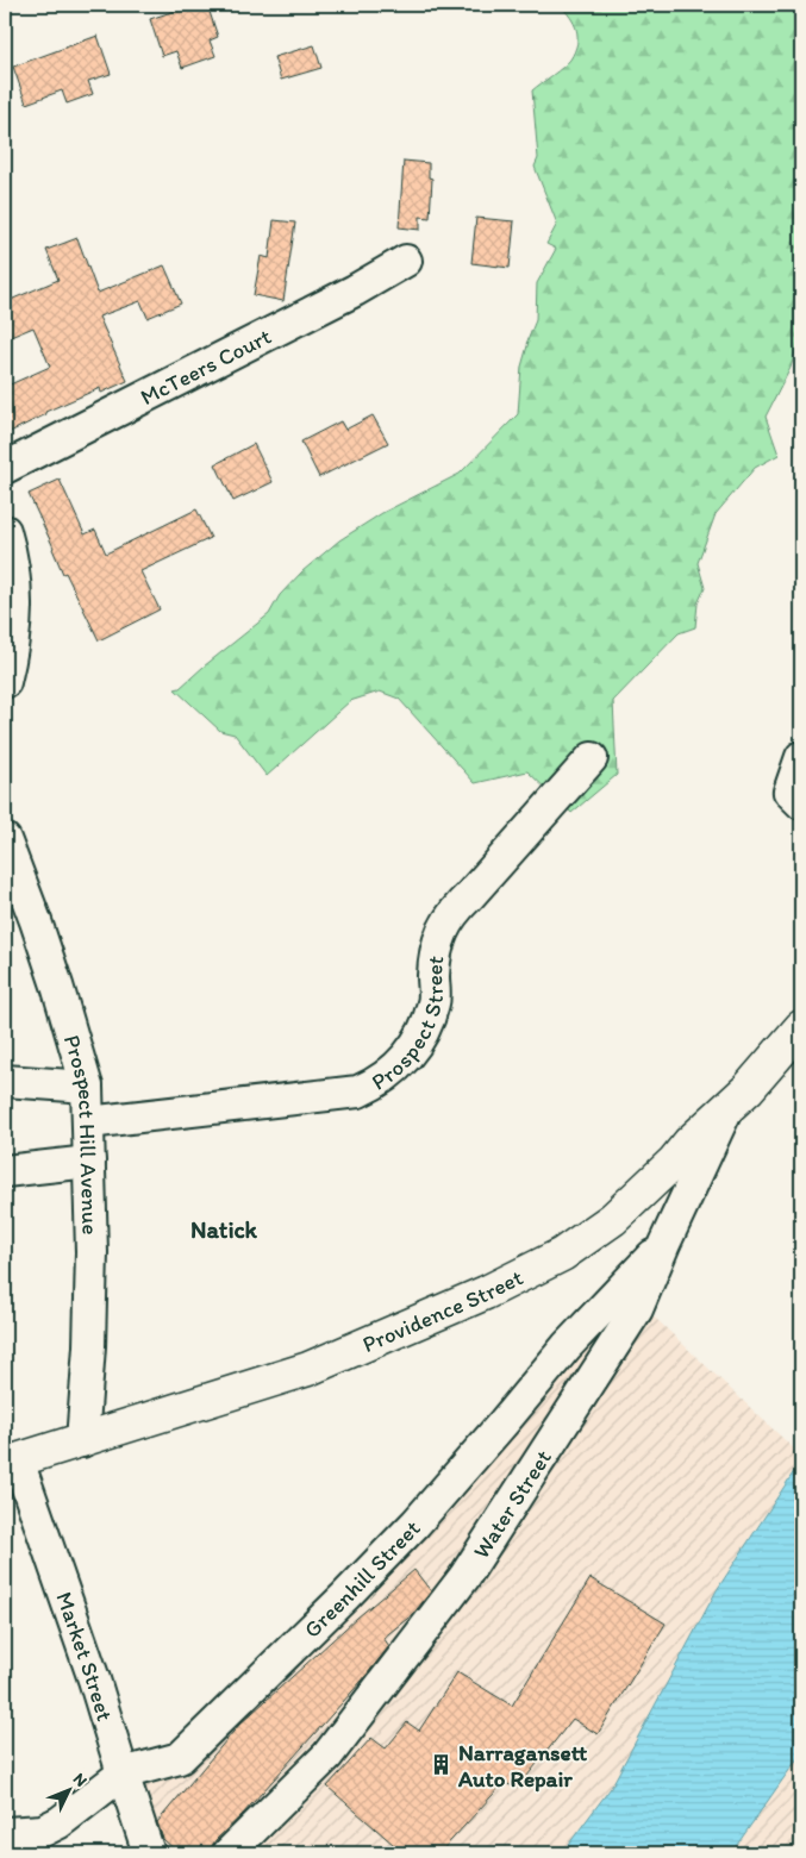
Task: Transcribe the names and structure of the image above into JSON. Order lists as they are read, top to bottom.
{
  "streets": {
    "main road": ["Providence Street"],
    "street": [
      "McTeers Court",
      "Prospect Street",
      "Prospect Hill Avenue",
      "Water Street",
      "Greenhill Street",
      "Market Street"
    ]
  },
  "crossings": [
    ["Prospect Street", "Prospect Hill Avenue"],
    ["Prospect Hill Avenue", "Providence Street"],
    ["Providence Street", "Water Street"],
    ["Providence Street", "Market Street"],
    ["Water Street", "Greenhill Street"],
    ["Greenhill Street", "Market Street"]
  ],
  "districts": ["Natick"],
  "places": {
    "building": ["Narragansett Auto Repair"]
  },
  "north": "top right"
}
